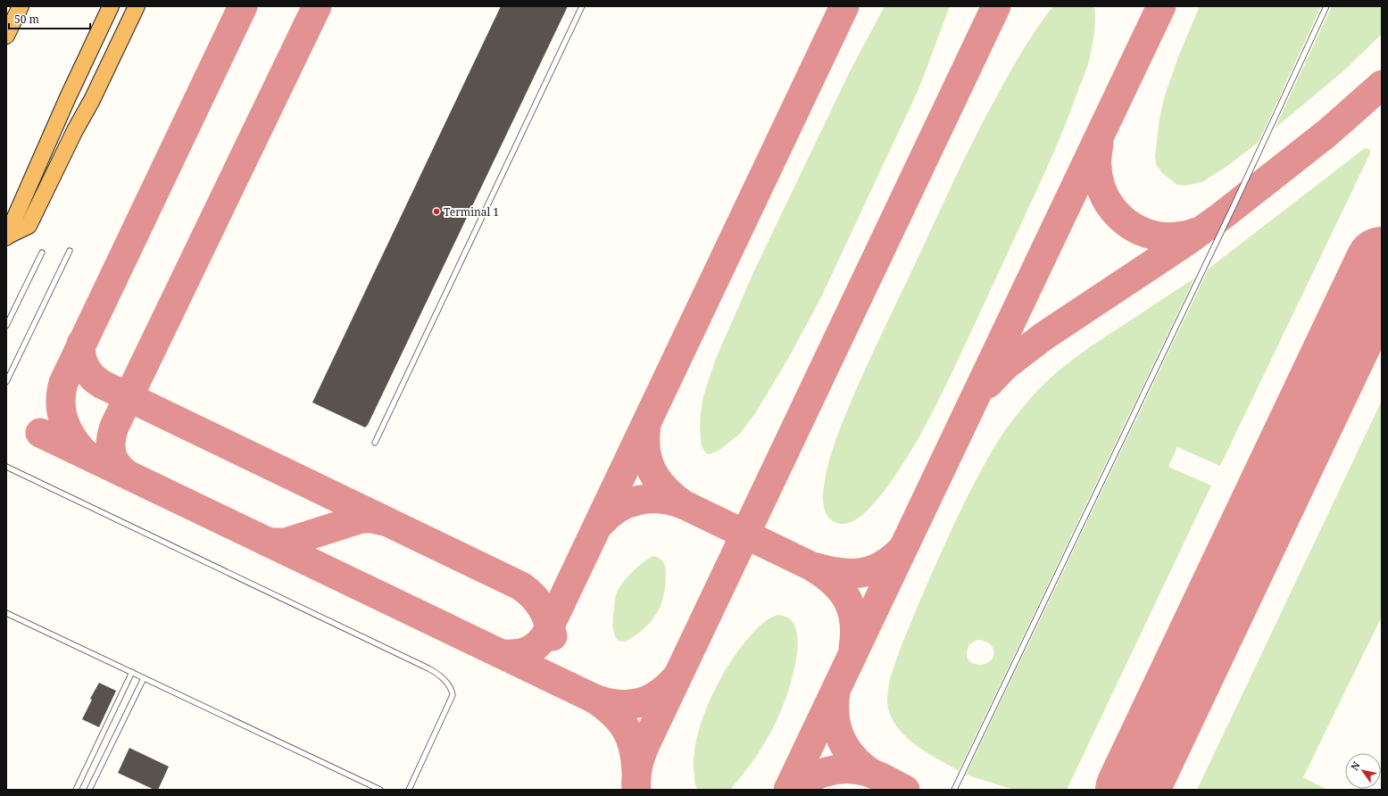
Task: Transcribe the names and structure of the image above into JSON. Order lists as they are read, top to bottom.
{
  "places": ["Terminal 1"],
  "scale_bar": "50 m",
  "north": "top left"
}
